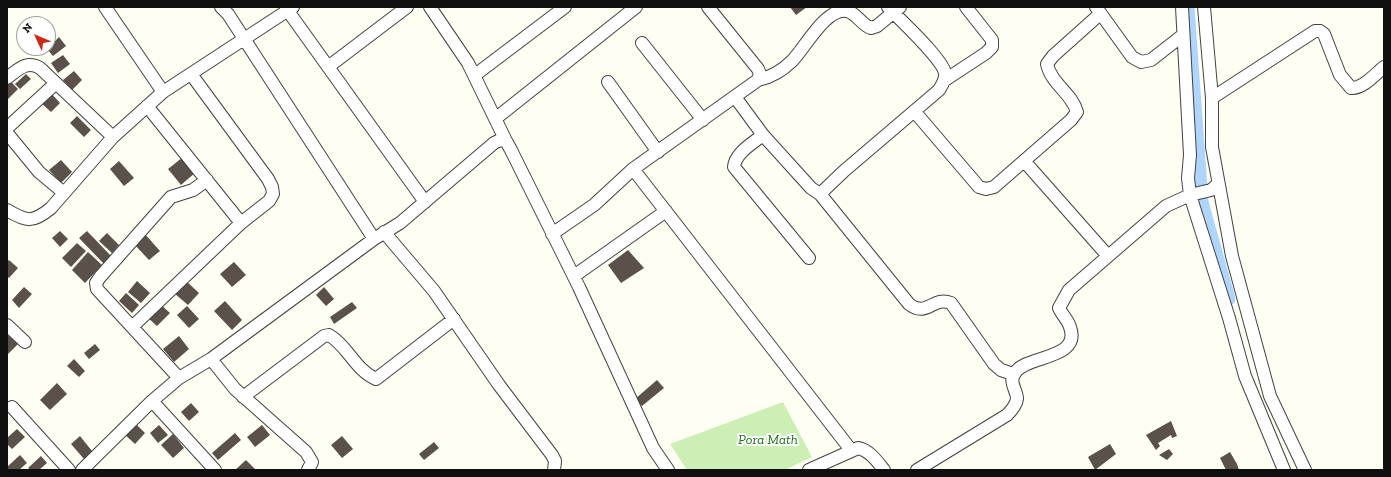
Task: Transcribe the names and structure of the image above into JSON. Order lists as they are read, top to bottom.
{
  "parks": ["Pora Math"],
  "north": "top left"
}
